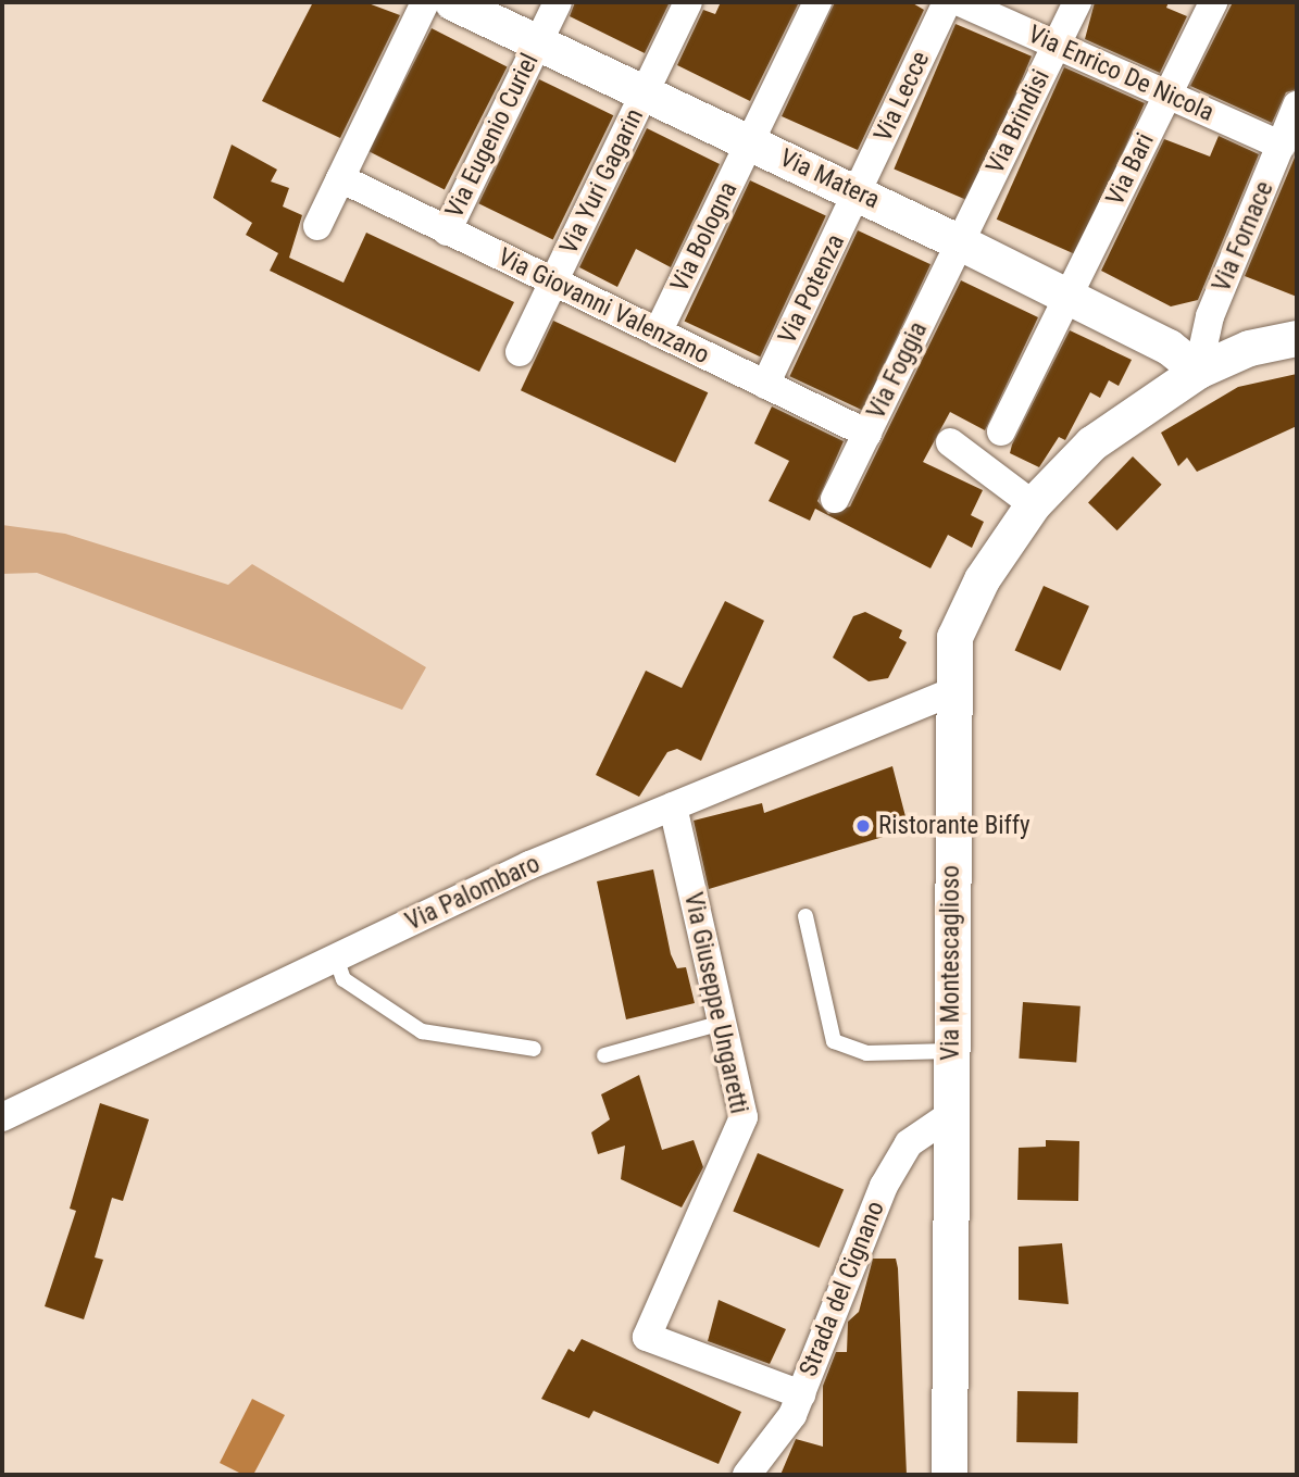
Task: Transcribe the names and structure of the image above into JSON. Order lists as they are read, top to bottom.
{
  "streets": {
    "street": [
      "Via Enrico De Nicola",
      "Via Lecce",
      "Via Brindisi",
      "Via Eugenio Curiel",
      "Via Bari",
      "Via Matera",
      "Via Yuri Gagarin",
      "Via Bologna",
      "Via Fornace",
      "Via Potenza",
      "Via Giovanni Valenzano",
      "Via Foggia",
      "Via Palombaro",
      "Via Montescaglioso",
      "Via Giuseppe Ungaretti",
      "Strada del Cignano"
    ]
  },
  "crossings": [
    ["Via Enrico De Nicola", "Via Brindisi"],
    ["Via Enrico De Nicola", "Via Bari"],
    ["Via Enrico De Nicola", "Via Fornace"],
    ["Via Lecce", "Via Matera"],
    ["Via Lecce", "Via Potenza"],
    ["Via Brindisi", "Via Matera"],
    ["Via Brindisi", "Via Foggia"],
    ["Via Eugenio Curiel", "Via Matera"],
    ["Via Eugenio Curiel", "Via Giovanni Valenzano"],
    ["Via Bari", "Via Matera"],
    ["Via Matera", "Via Yuri Gagarin"],
    ["Via Matera", "Via Bologna"],
    ["Via Matera", "Via Fornace"],
    ["Via Matera", "Via Potenza"],
    ["Via Matera", "Via Foggia"],
    ["Via Matera", "Via Montescaglioso"],
    ["Via Yuri Gagarin", "Via Giovanni Valenzano"],
    ["Via Bologna", "Via Giovanni Valenzano"],
    ["Via Fornace", "Via Montescaglioso"],
    ["Via Potenza", "Via Giovanni Valenzano"],
    ["Via Giovanni Valenzano", "Via Foggia"],
    ["Via Palombaro", "Via Montescaglioso"],
    ["Via Palombaro", "Via Giuseppe Ungaretti"],
    ["Via Montescaglioso", "Strada del Cignano"],
    ["Via Giuseppe Ungaretti", "Strada del Cignano"]
  ],
  "places": ["Ristorante Biffy"]
}
